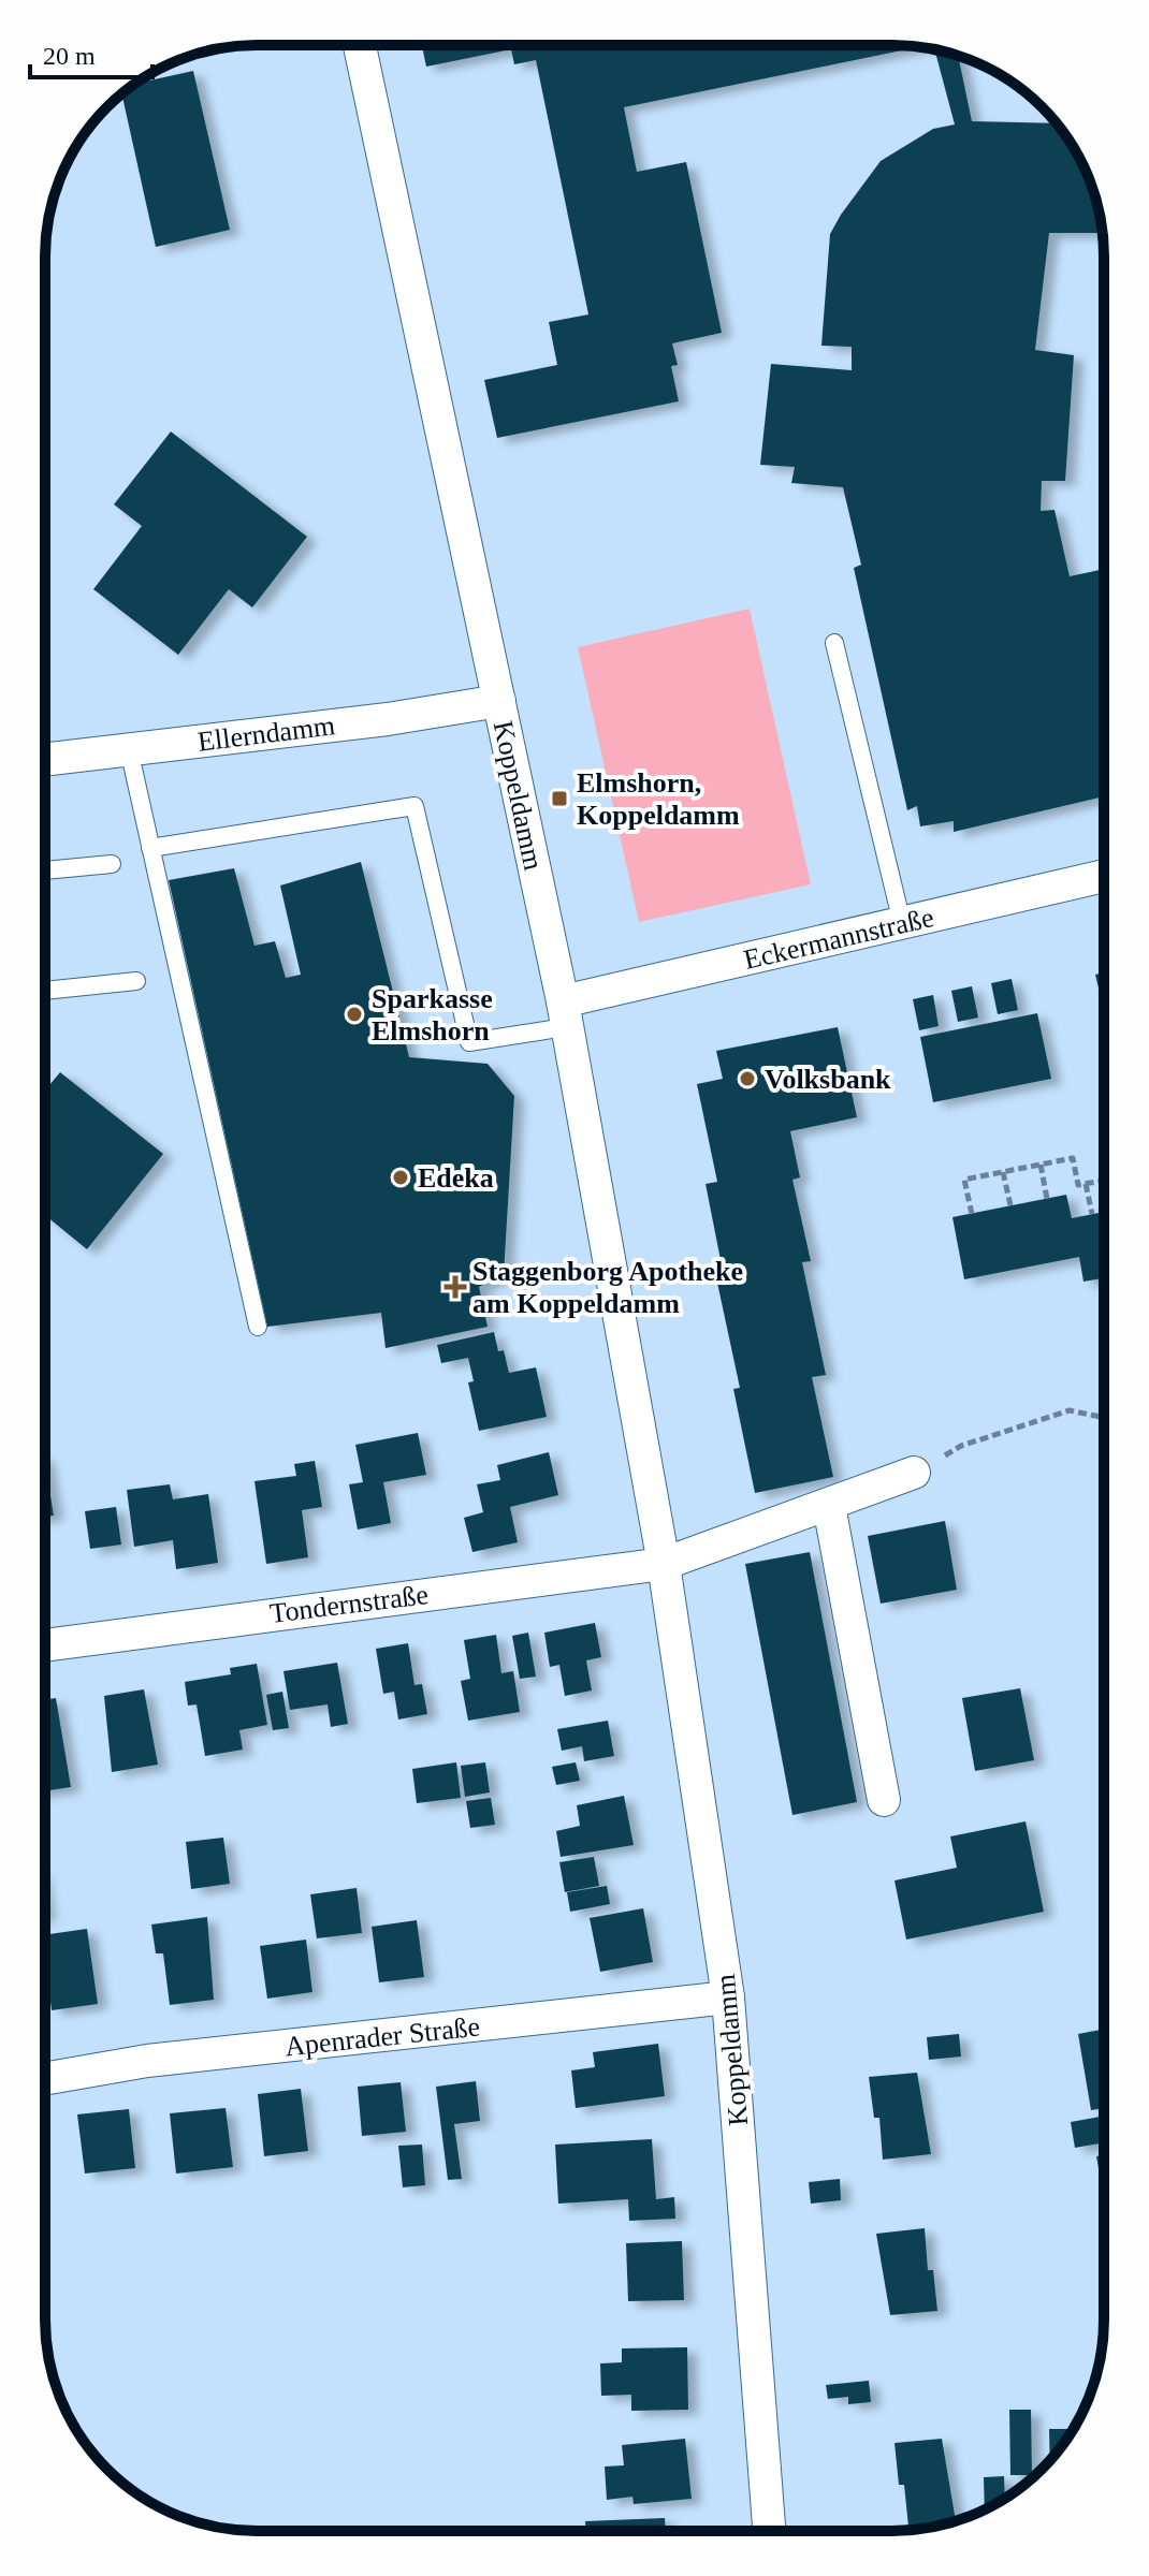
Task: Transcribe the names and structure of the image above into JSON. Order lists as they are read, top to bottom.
{
  "streets": {
    "street": [
      "Ellerndamm",
      "Koppeldamm",
      "Eckermannstraße",
      "Tondernstraße",
      "Apenrader Straße"
    ]
  },
  "crossings": [
    ["Ellerndamm", "Koppeldamm"],
    ["Koppeldamm", "Eckermannstraße"],
    ["Koppeldamm", "Tondernstraße"],
    ["Koppeldamm", "Apenrader Straße"]
  ],
  "places": {
    "transit": ["Elmshorn, Koppeldamm"],
    "other": ["Sparkasse Elmshorn", "Volksbank", "Edeka"],
    "health": ["Staggenborg Apotheke am Koppeldamm"]
  },
  "scale_bar": "20 m"
}
